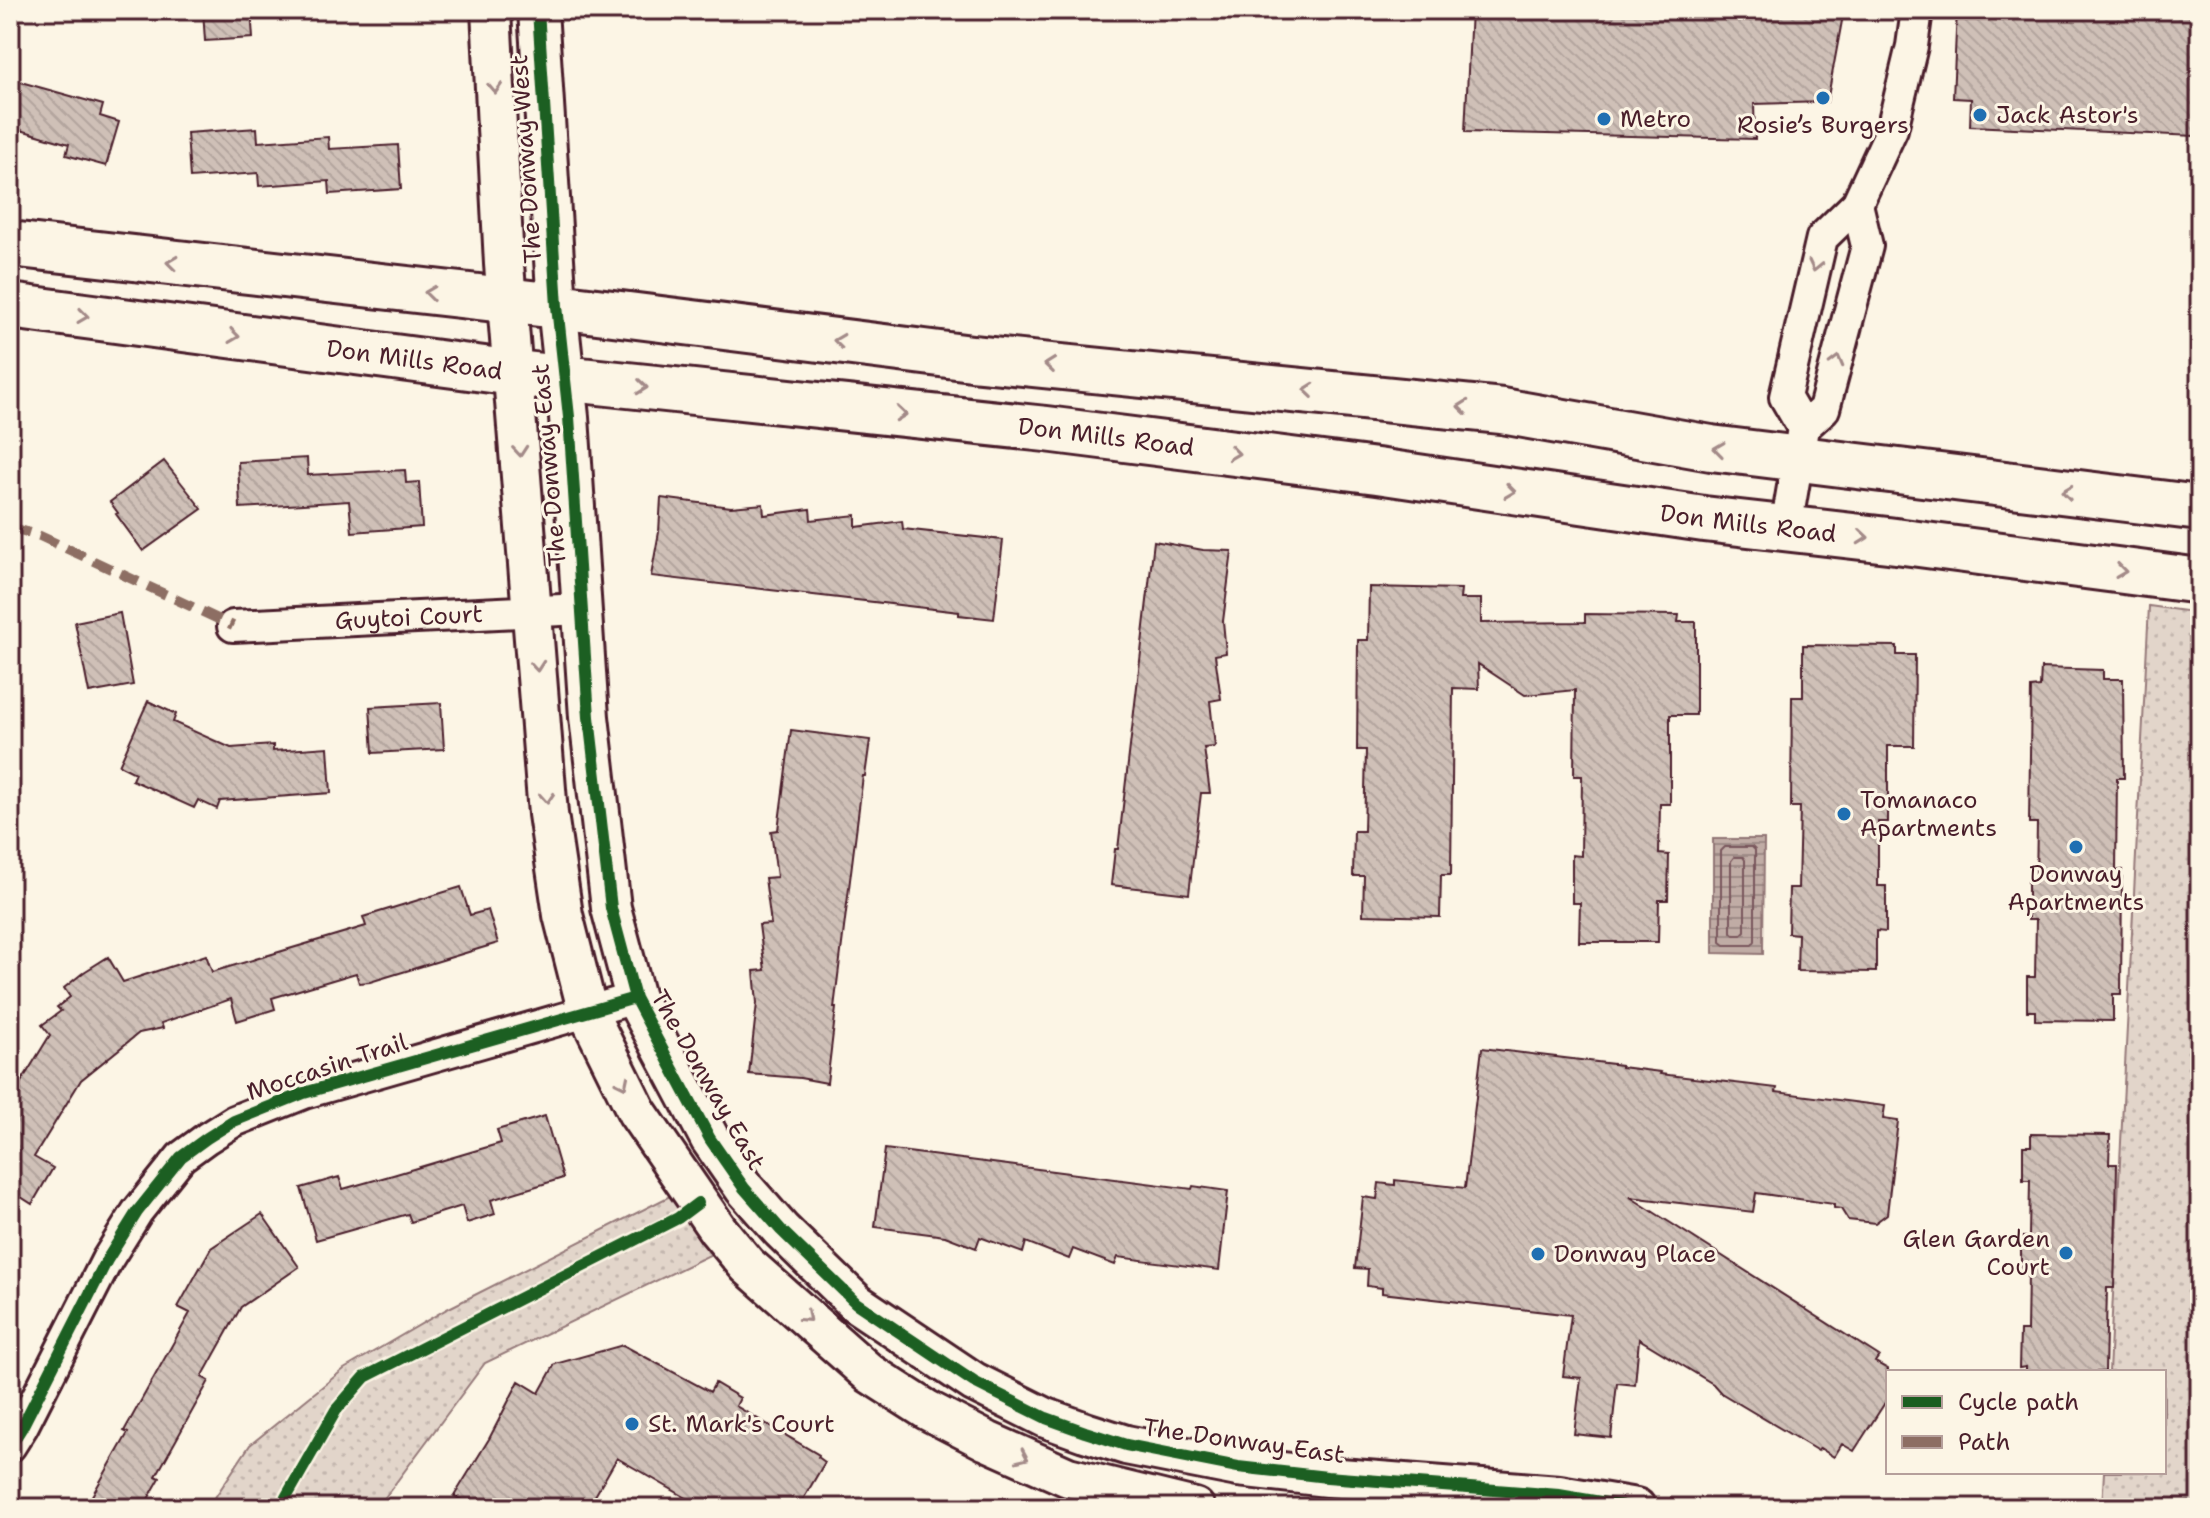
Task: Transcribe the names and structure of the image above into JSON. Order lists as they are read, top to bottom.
{
  "streets": {
    "main road": ["Don Mills Road"],
    "street": [
      "The Donway West",
      "The Donway East",
      "Guytoi Court",
      "Moccasin Trail"
    ]
  },
  "crossings": [
    ["The Donway West", "The Donway East"],
    ["Don Mills Road", "The Donway East"],
    ["The Donway East", "Guytoi Court"],
    ["The Donway East", "Moccasin Trail"]
  ],
  "places": [
    "Rosie’s Burgers",
    "Jack Astor's",
    "Metro",
    "Tomanaco Apartments",
    "Donway Apartments",
    "Glen Garden Court",
    "Donway Place",
    "St. Mark's Court"
  ],
  "legend": ["Cycle path", "Path"]
}
